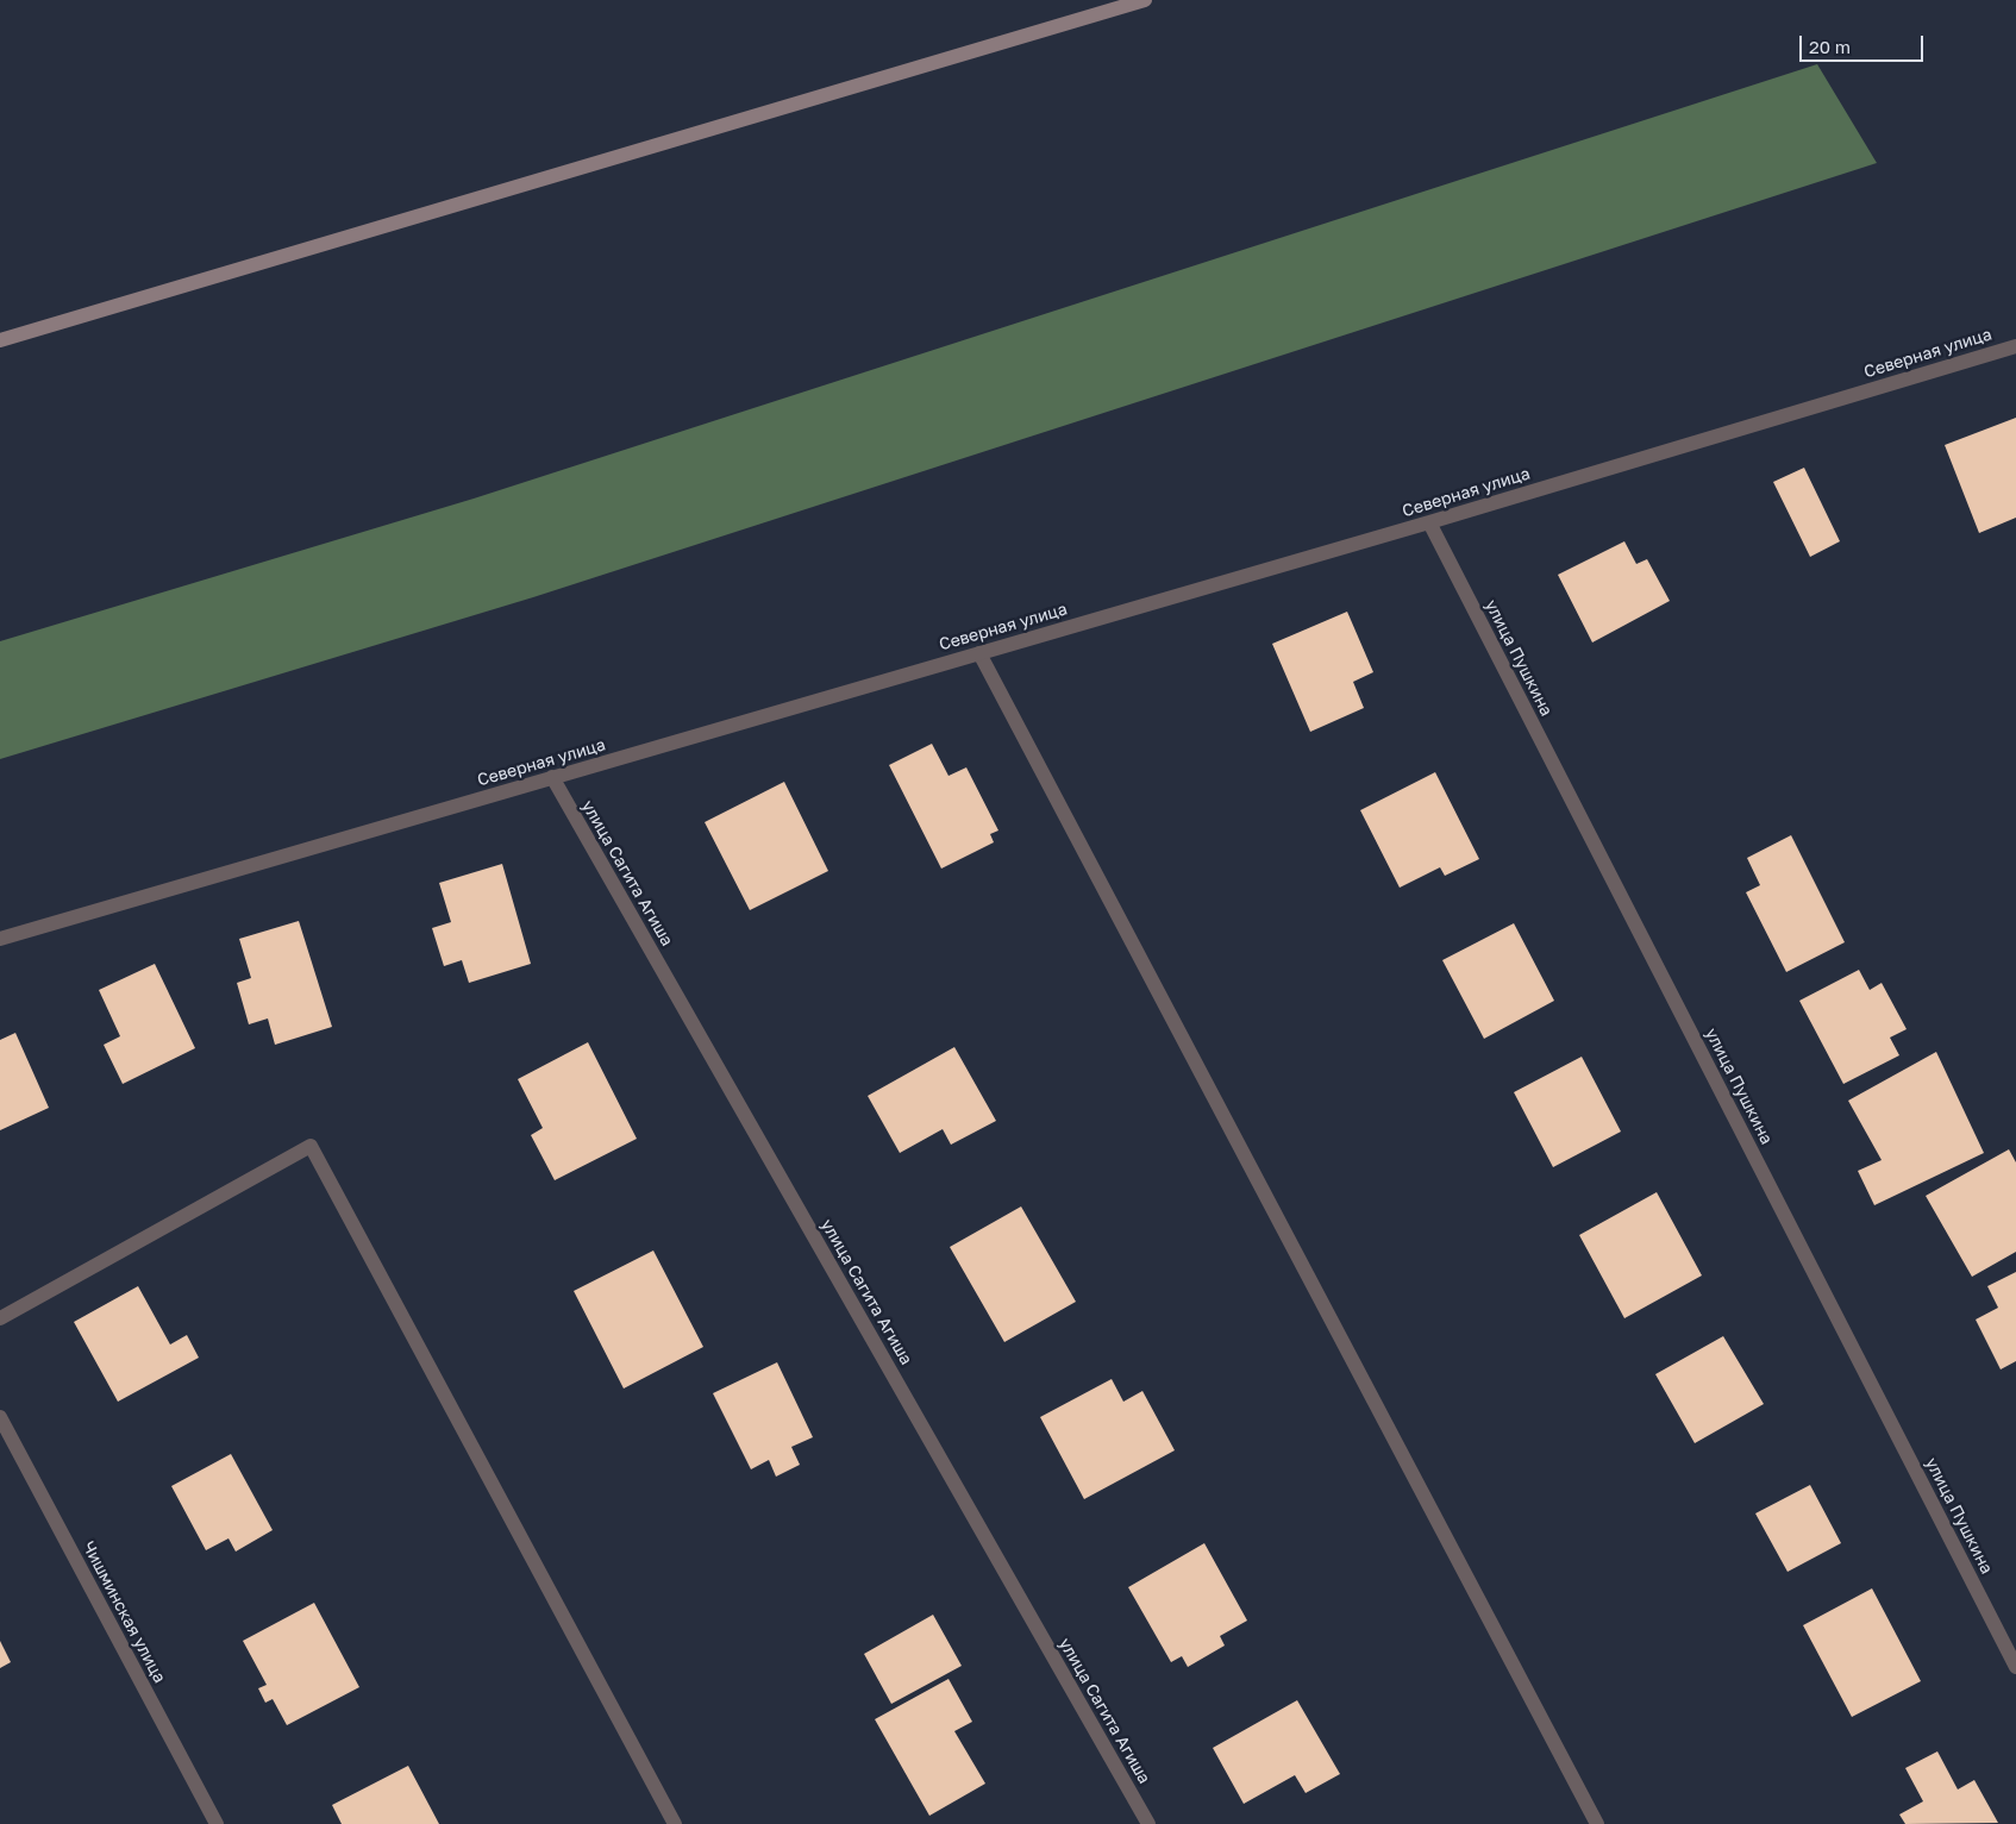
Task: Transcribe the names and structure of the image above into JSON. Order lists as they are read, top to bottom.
{
  "streets": {
    "street": [
      "Северная улица",
      "улица Пушкина",
      "улица Сагита Агиша",
      "Чишминская улица"
    ]
  },
  "crossings": [
    ["Северная улица", "улица Пушкина"],
    ["Северная улица", "улица Сагита Агиша"]
  ],
  "scale_bar": "20 m"
}
